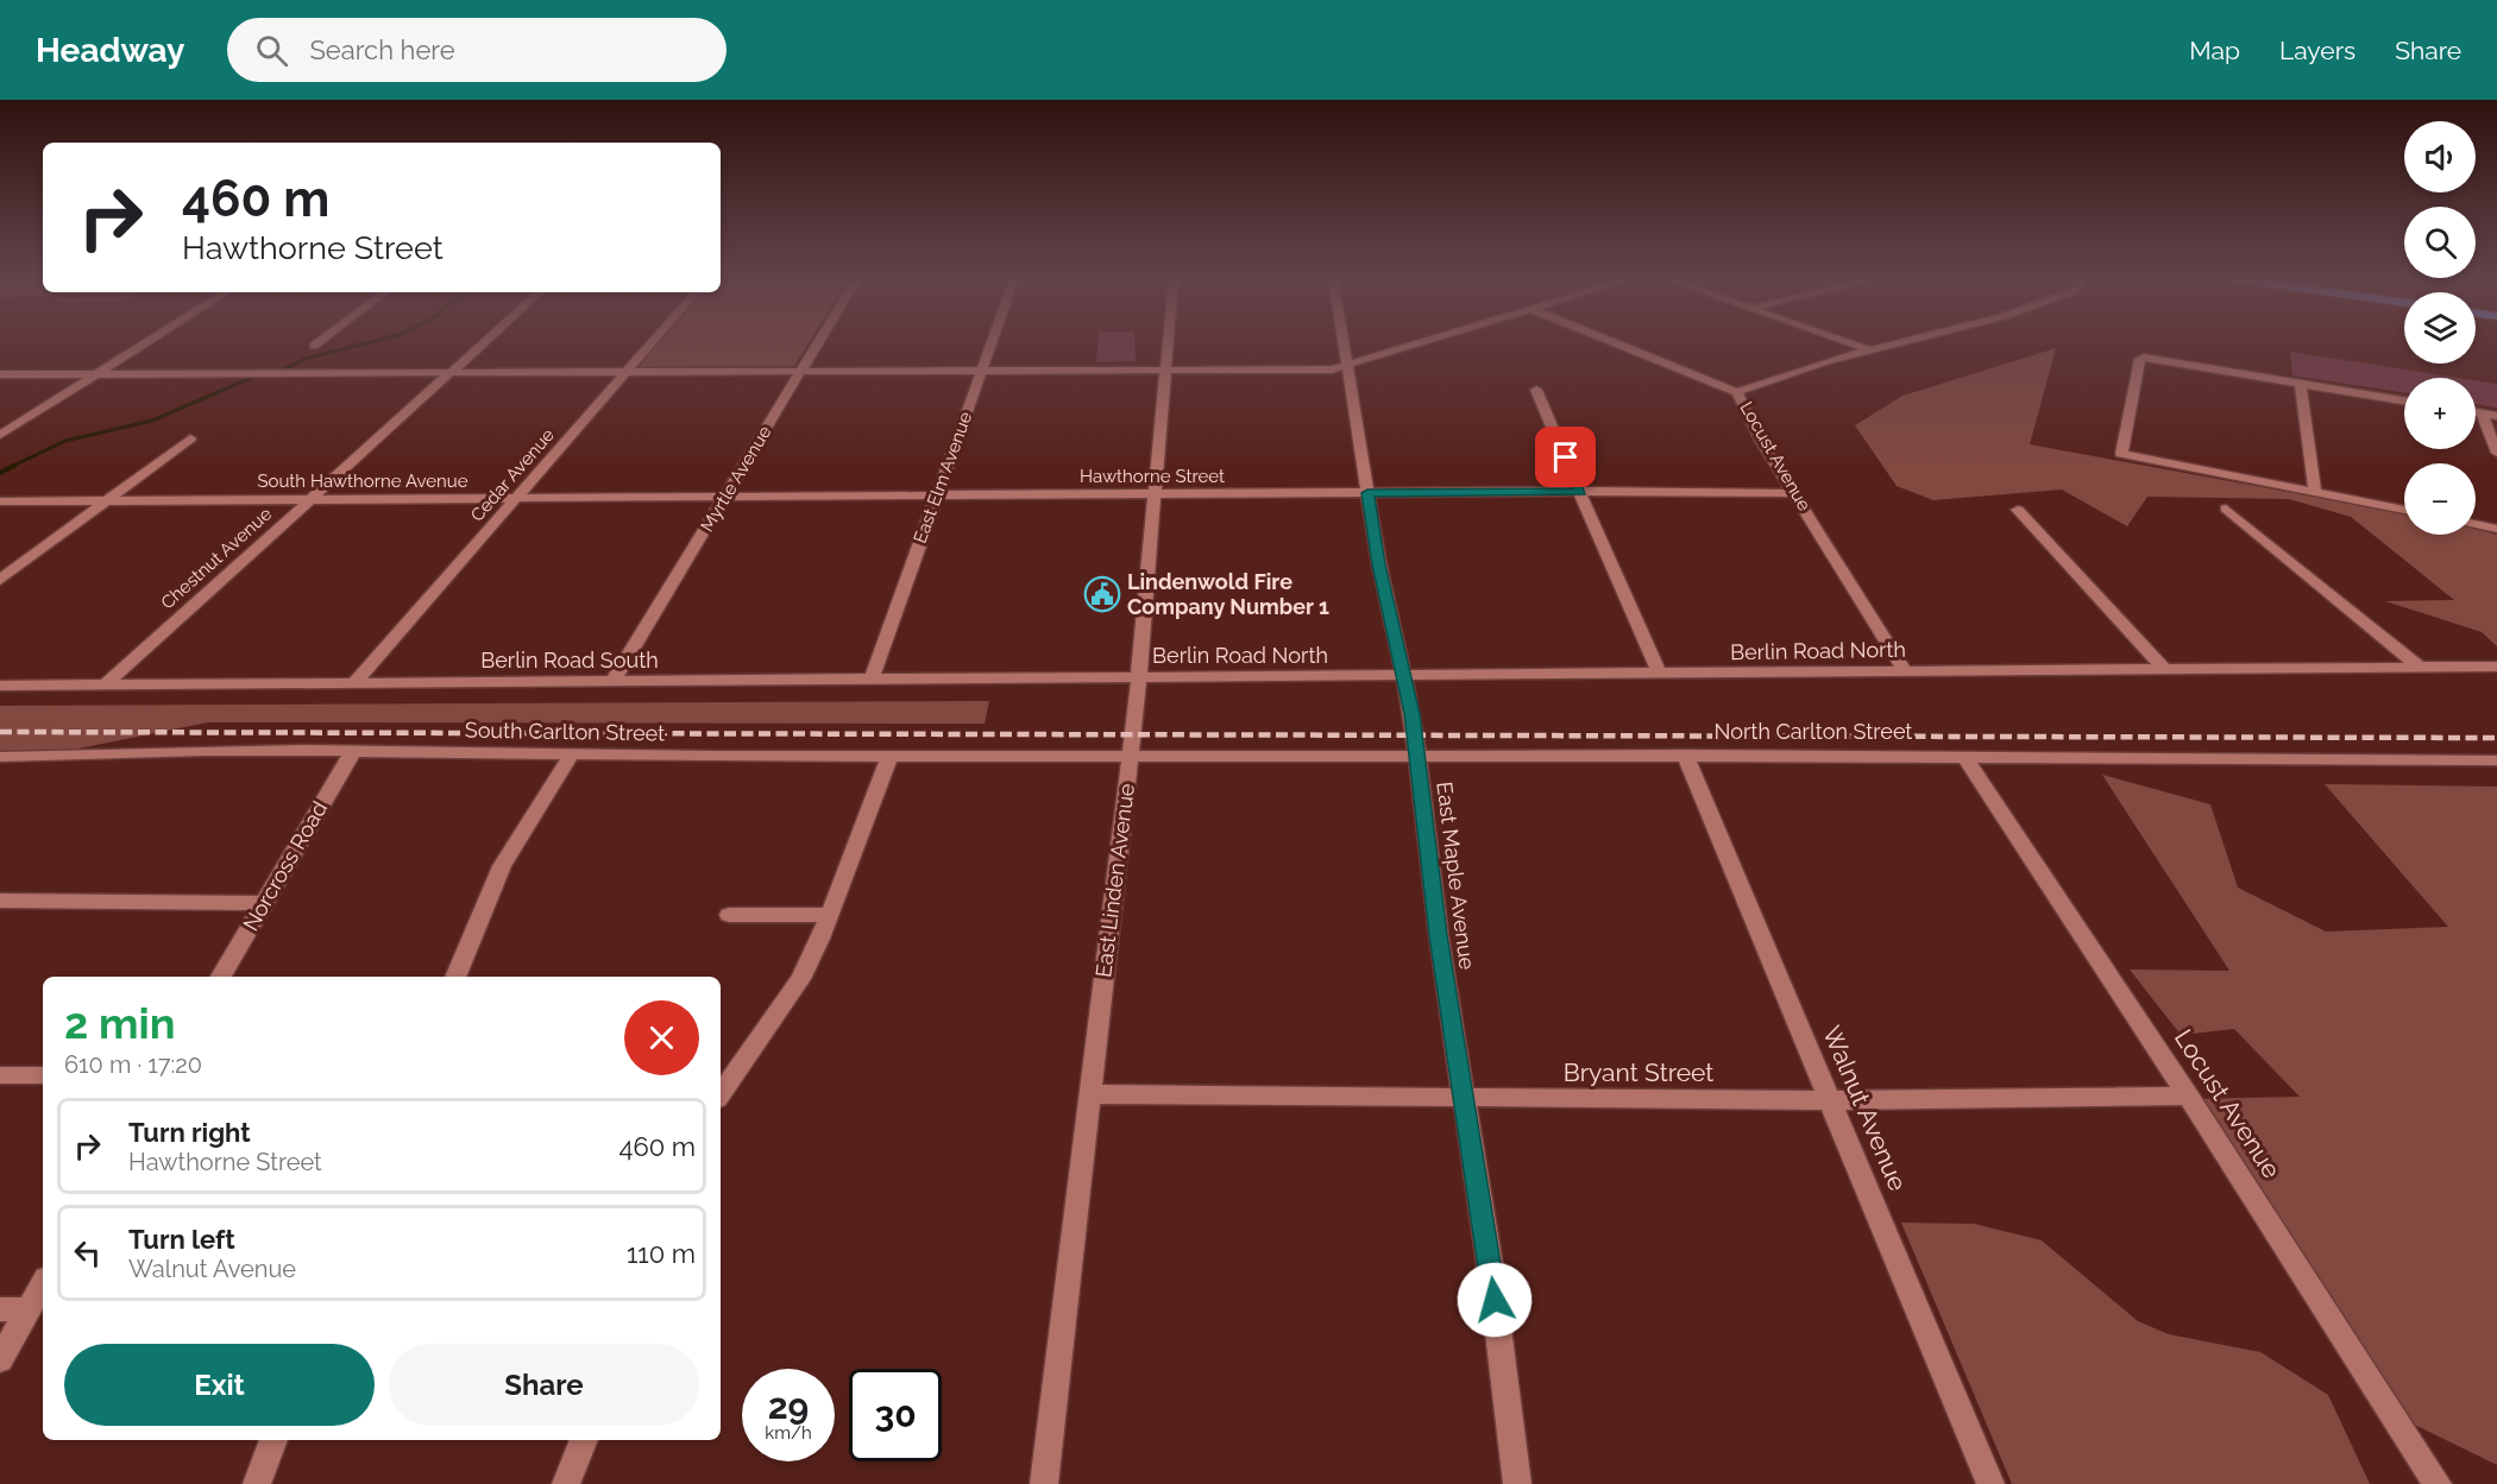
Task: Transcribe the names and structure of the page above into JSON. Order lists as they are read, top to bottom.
{
  "streets": {
    "street": [
      "Locust Avenue",
      "Cedar Avenue",
      "Hawthorne Street",
      "East Elm Avenue",
      "Myrtle Avenue",
      "South Hawthorne Avenue",
      "Chestnut Avenue",
      "Berlin Road North",
      "Berlin Road South",
      "South Carlton Street",
      "North Carlton Street",
      "Norcross Road",
      "East Maple Avenue",
      "East Linden Avenue",
      "Bryant Street",
      "Walnut Avenue"
    ]
  },
  "crossings": [
    ["Locust Avenue", "Hawthorne Street"],
    ["Locust Avenue", "Berlin Road North"],
    ["Locust Avenue", "North Carlton Street"],
    ["Locust Avenue", "Bryant Street"],
    ["Cedar Avenue", "South Hawthorne Avenue"],
    ["Cedar Avenue", "Berlin Road South"],
    ["Hawthorne Street", "East Elm Avenue"],
    ["Hawthorne Street", "Myrtle Avenue"],
    ["Hawthorne Street", "South Hawthorne Avenue"],
    ["Hawthorne Street", "East Maple Avenue"],
    ["Hawthorne Street", "East Linden Avenue"],
    ["East Elm Avenue", "Berlin Road South"],
    ["Myrtle Avenue", "South Hawthorne Avenue"],
    ["Myrtle Avenue", "Berlin Road South"],
    ["South Hawthorne Avenue", "Chestnut Avenue"],
    ["Chestnut Avenue", "Berlin Road South"],
    ["Berlin Road North", "Berlin Road South"],
    ["Berlin Road North", "East Maple Avenue"],
    ["Berlin Road North", "East Linden Avenue"],
    ["Berlin Road South", "East Linden Avenue"],
    ["South Carlton Street", "North Carlton Street"],
    ["South Carlton Street", "Norcross Road"],
    ["South Carlton Street", "East Linden Avenue"],
    ["North Carlton Street", "East Maple Avenue"],
    ["North Carlton Street", "East Linden Avenue"],
    ["North Carlton Street", "Walnut Avenue"],
    ["East Maple Avenue", "Bryant Street"],
    ["East Linden Avenue", "Bryant Street"],
    ["Bryant Street", "Walnut Avenue"]
  ],
  "places": {
    "public building": ["Lindenwold Fire Company Number 1"]
  },
  "page": {
    "header": "Headway",
    "search": "Search here",
    "nav": ["Map", "Layers", "Share"],
    "map_buttons": ["+", "−"],
    "turn": ["460 m", "Hawthorne Street"],
    "heading": ["2 min", "610 m · 17:20"],
    "list": [
      {
        "name": "Turn right",
        "note": "Hawthorne Street",
        "value": "460 m"
      },
      {
        "name": "Turn left",
        "note": "Walnut Avenue",
        "value": "110 m"
      }
    ],
    "buttons": ["Exit", "Share"],
    "speed": "29 km/h",
    "limit": "30"
  }
}
